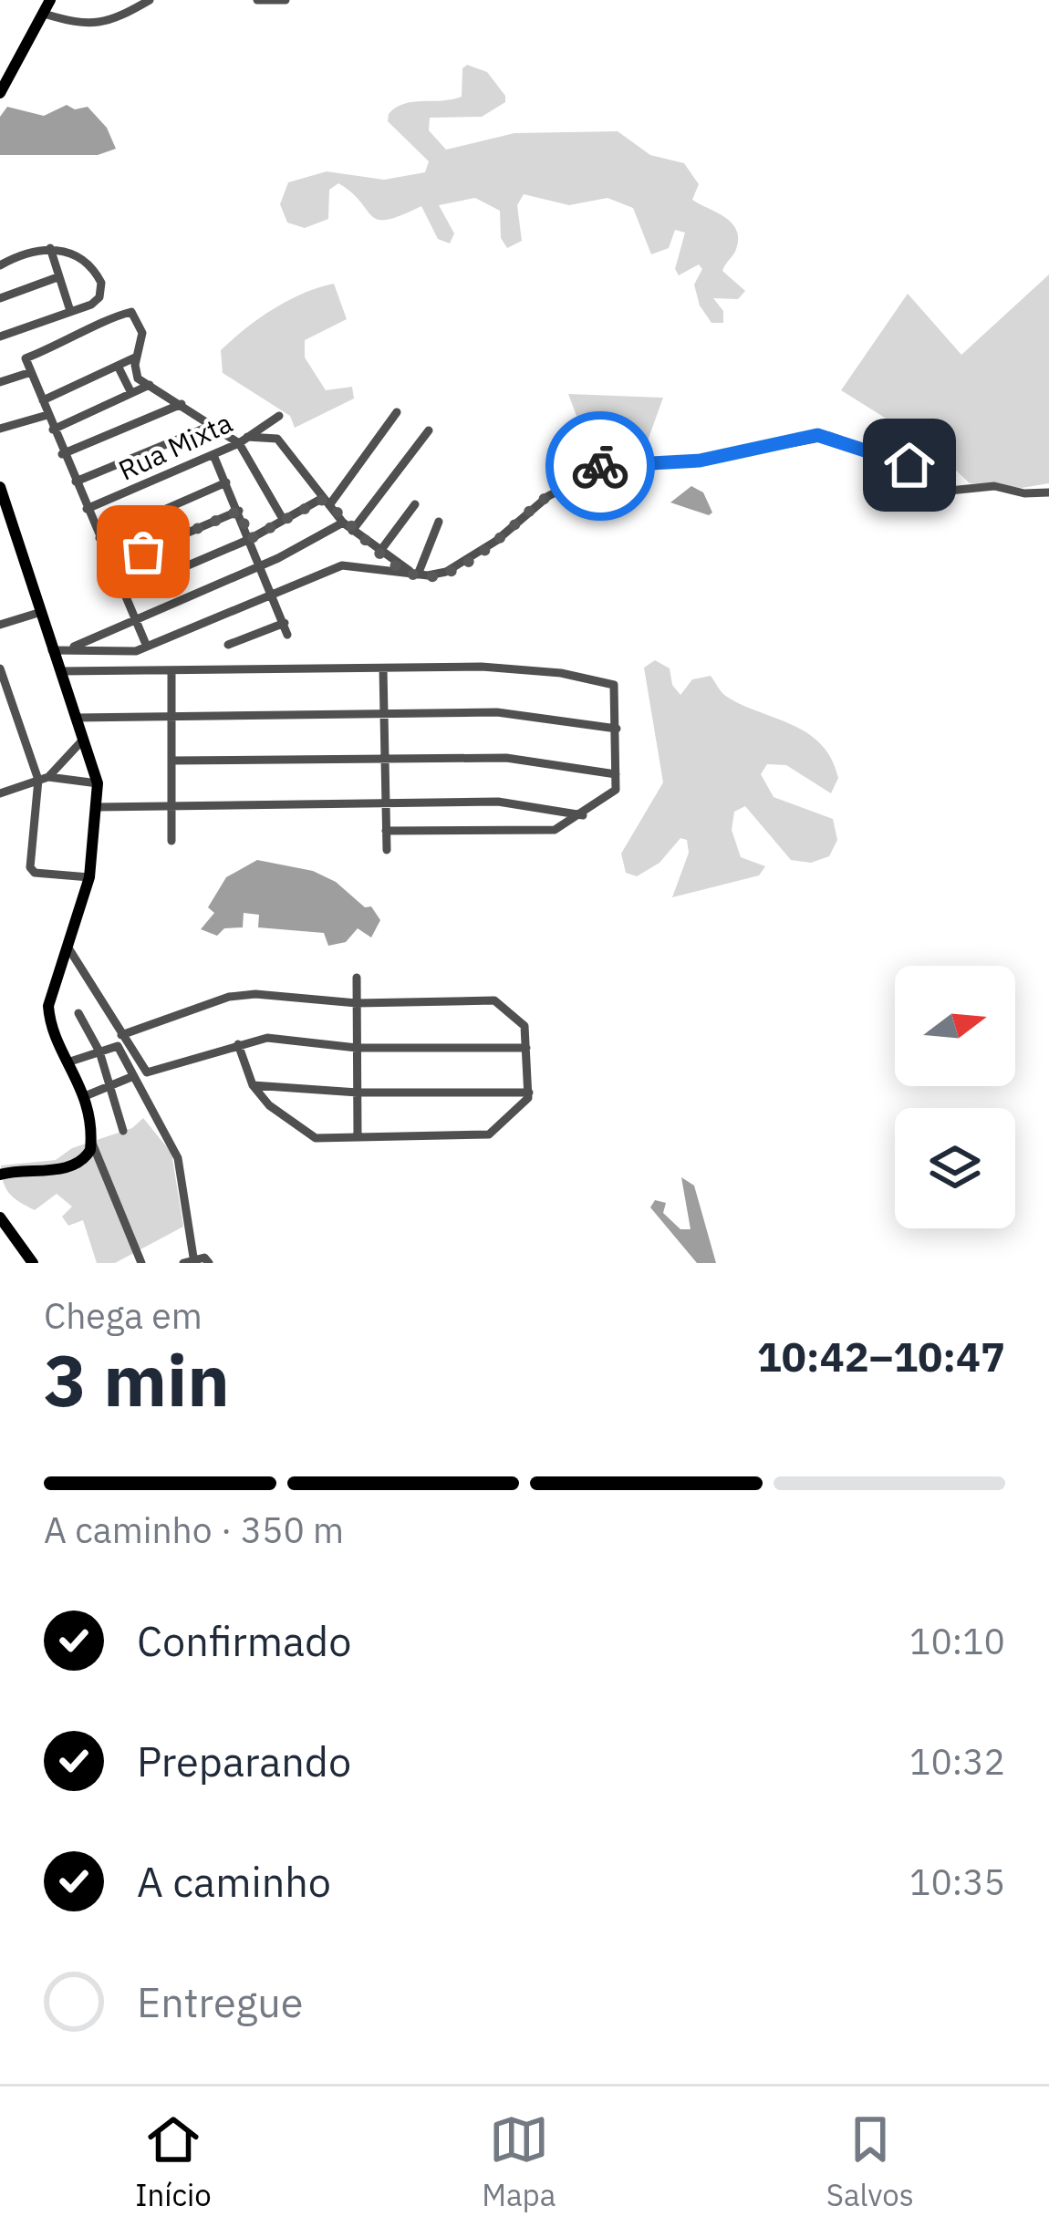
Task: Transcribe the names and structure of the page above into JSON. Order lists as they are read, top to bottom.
{
  "streets": {
    "street": ["Rua Mixta"]
  },
  "north": "right",
  "page": {
    "heading": ["3 min", "Chega em", "10:42–10:47"],
    "bar": "A caminho · 350 m",
    "list": [
      ["Confirmado", "10:10"],
      ["Preparando", "10:32"],
      ["A caminho", "10:35"],
      "Entregue"
    ],
    "tabs": ["Início", "Mapa", "Salvos"]
  }
}
